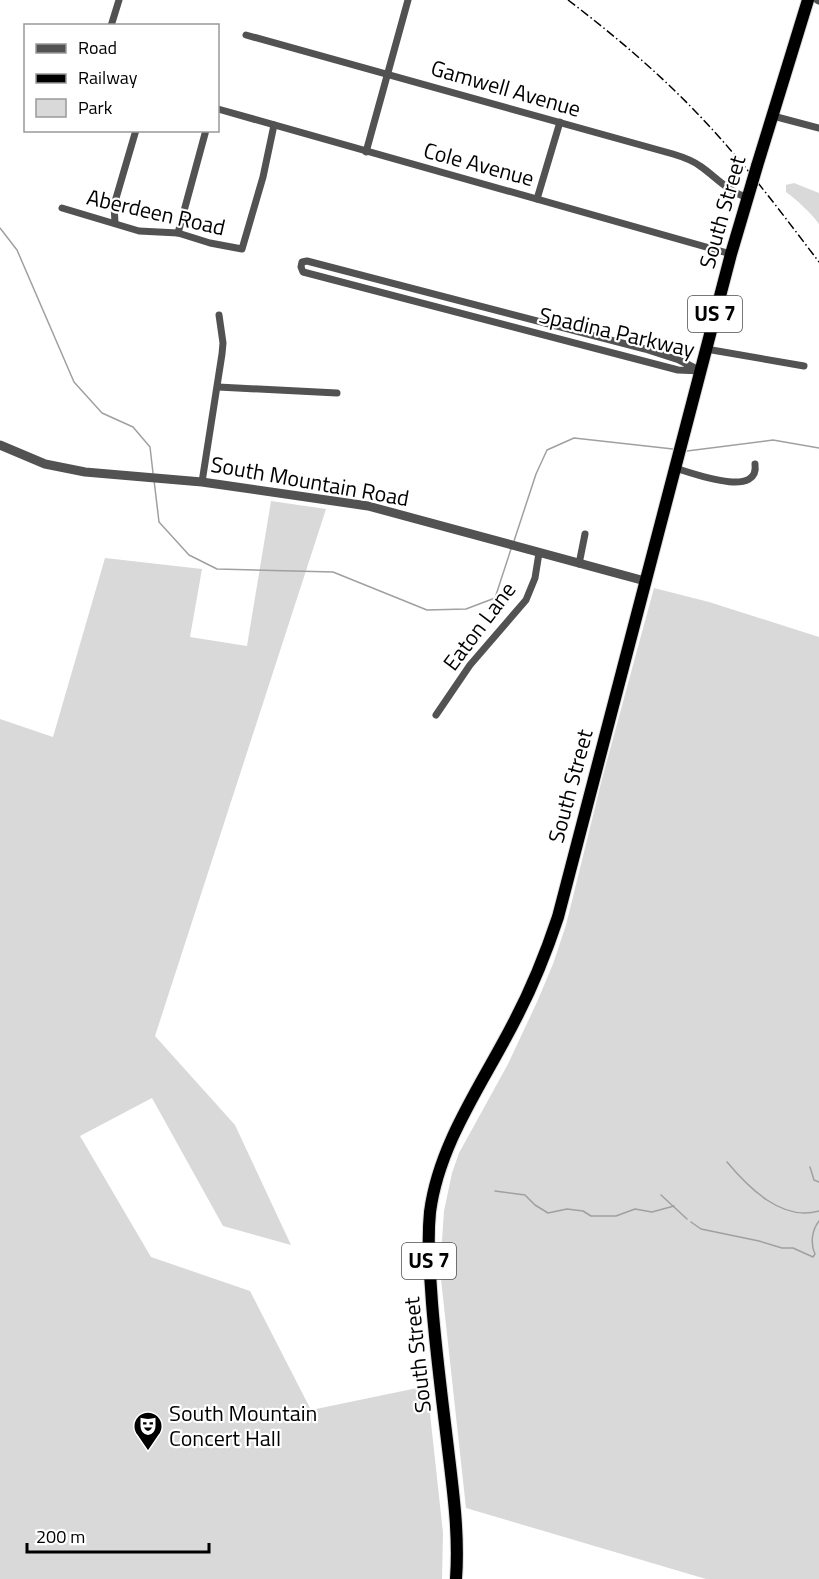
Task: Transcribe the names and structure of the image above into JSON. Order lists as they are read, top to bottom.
{
  "streets": {
    "highway": ["South Street", "US 7"],
    "street": [
      "Gamwell Avenue",
      "Cole Avenue",
      "Aberdeen Road",
      "Spadina Parkway",
      "South Mountain Road",
      "Eaton Lane"
    ]
  },
  "crossings": [
    ["Gamwell Avenue", "South Street"],
    ["Cole Avenue", "Aberdeen Road"],
    ["Cole Avenue", "South Street"],
    ["South Street", "Spadina Parkway"],
    ["South Street", "South Mountain Road"],
    ["South Mountain Road", "Eaton Lane"]
  ],
  "places": {
    "theatre": ["South Mountain Concert Hall"]
  },
  "legend": ["Road", "Railway", "Park"],
  "scale_bar": "200 m"
}
